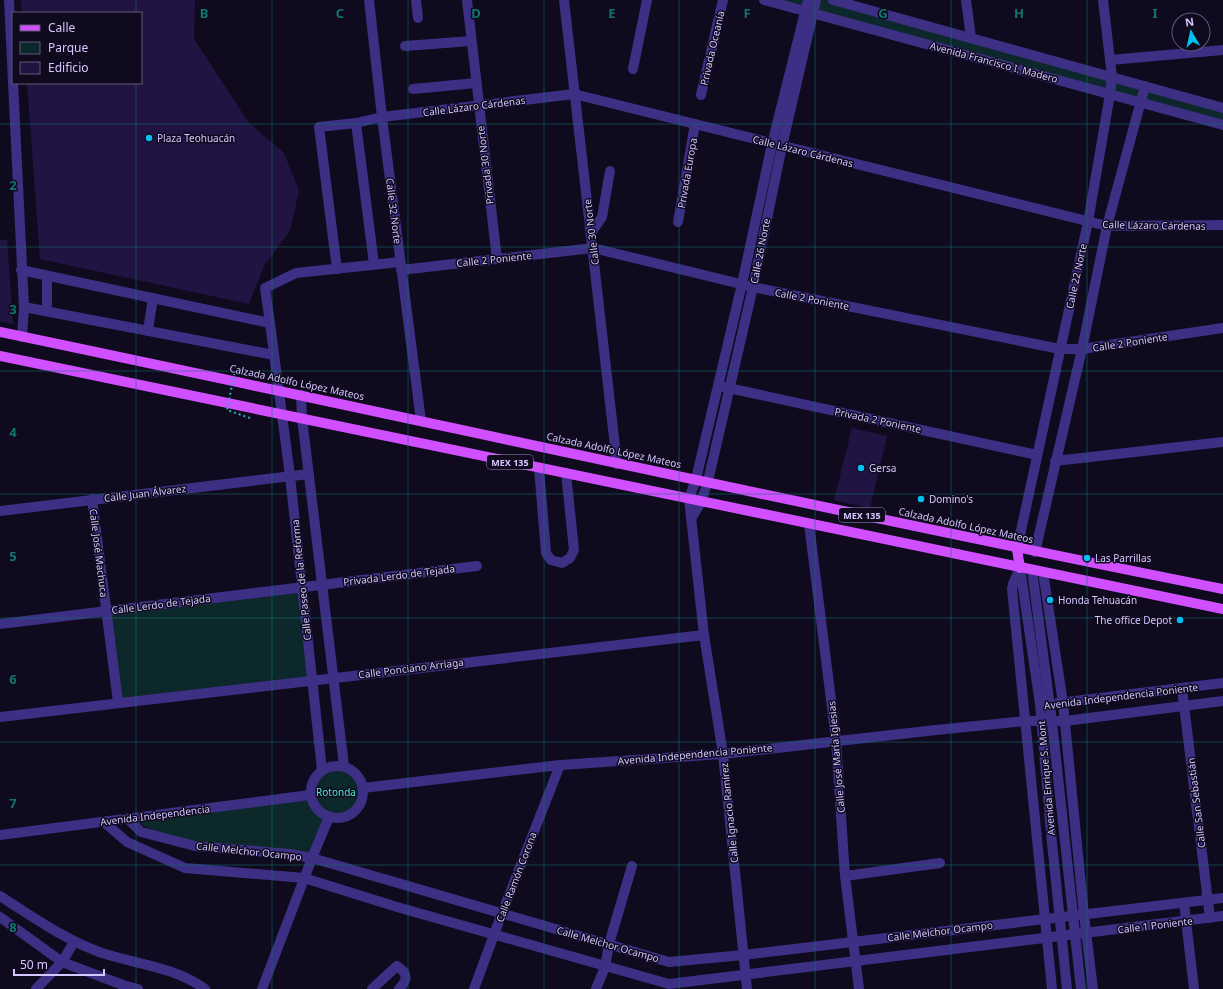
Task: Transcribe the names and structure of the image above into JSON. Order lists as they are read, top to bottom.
{
  "streets": {
    "main road": ["Calzada Adolfo López Mateos", "MEX 135"],
    "street": [
      "Privada Oceanía",
      "Avenida Francisco I. Madero",
      "Calle Lázaro Cárdenas",
      "Privada 30 Norte",
      "Privada Europa",
      "Calle 32 Norte",
      "Calle 30 Norte",
      "Calle 26 Norte",
      "Calle 2 Poniente",
      "Calle 22 Norte",
      "Privada 2 Poniente",
      "Calle Juan Álvarez",
      "Calle José Machuca",
      "Privada Lerdo de Tejada",
      "Calle Paseo de la Reforma",
      "Calle Lerdo de Tejada",
      "Calle Ponciano Arriaga",
      "Avenida Independencia Poniente",
      "Calle José María Iglesias",
      "Avenida Enrique S. Mont",
      "Calle San Sebastián",
      "Calle Ignacio Ramírez",
      "Avenida Independencia",
      "Calle Melchor Ocampo",
      "Calle Ramón Corona",
      "Calle 1 Poniente"
    ]
  },
  "crossings": [
    ["Avenida Francisco I. Madero", "Calle 26 Norte"],
    ["Avenida Francisco I. Madero", "Calle 22 Norte"],
    ["Calle Lázaro Cárdenas", "Privada 30 Norte"],
    ["Calle Lázaro Cárdenas", "Privada Europa"],
    ["Calle Lázaro Cárdenas", "Calle 32 Norte"],
    ["Calle Lázaro Cárdenas", "Calle 30 Norte"],
    ["Calle Lázaro Cárdenas", "Calle 26 Norte"],
    ["Calle Lázaro Cárdenas", "Calle 2 Poniente"],
    ["Calle Lázaro Cárdenas", "Calle 22 Norte"],
    ["Privada 30 Norte", "Calle 2 Poniente"],
    ["Calle 32 Norte", "Calle 2 Poniente"],
    ["Calle 32 Norte", "Calzada Adolfo López Mateos"],
    ["Calle 30 Norte", "Calle 2 Poniente"],
    ["Calle 30 Norte", "Calzada Adolfo López Mateos"],
    ["Calle 26 Norte", "Calle 2 Poniente"],
    ["Calle 26 Norte", "Calzada Adolfo López Mateos"],
    ["Calle 26 Norte", "Privada 2 Poniente"],
    ["Calle 26 Norte", "MEX 135"],
    ["Calle 26 Norte", "Calle Ignacio Ramírez"],
    ["Calle 2 Poniente", "Calle 22 Norte"],
    ["Calle 2 Poniente", "Calle Paseo de la Reforma"],
    ["Calle 22 Norte", "Calzada Adolfo López Mateos"],
    ["Calle 22 Norte", "Privada 2 Poniente"],
    ["Calzada Adolfo López Mateos", "Calle Paseo de la Reforma"],
    ["MEX 135", "Calle Paseo de la Reforma"],
    ["MEX 135", "Calle José María Iglesias"],
    ["MEX 135", "Avenida Enrique S. Mont"],
    ["MEX 135", "Calle Ignacio Ramírez"],
    ["Calle Juan Álvarez", "Calle José Machuca"],
    ["Calle Juan Álvarez", "Calle Paseo de la Reforma"],
    ["Calle José Machuca", "Calle Lerdo de Tejada"],
    ["Calle José Machuca", "Calle Ponciano Arriaga"],
    ["Privada Lerdo de Tejada", "Calle Paseo de la Reforma"],
    ["Privada Lerdo de Tejada", "Calle Lerdo de Tejada"],
    ["Calle Paseo de la Reforma", "Calle Lerdo de Tejada"],
    ["Calle Paseo de la Reforma", "Calle Ponciano Arriaga"],
    ["Calle Paseo de la Reforma", "Avenida Independencia Poniente"],
    ["Calle Paseo de la Reforma", "Avenida Independencia"],
    ["Calle Ponciano Arriaga", "Calle Ignacio Ramírez"],
    ["Avenida Independencia Poniente", "Calle José María Iglesias"],
    ["Avenida Independencia Poniente", "Avenida Enrique S. Mont"],
    ["Avenida Independencia Poniente", "Calle San Sebastián"],
    ["Avenida Independencia Poniente", "Calle Ignacio Ramírez"],
    ["Avenida Independencia Poniente", "Avenida Independencia"],
    ["Avenida Independencia Poniente", "Calle Ramón Corona"],
    ["Calle José María Iglesias", "Calle Melchor Ocampo"],
    ["Avenida Enrique S. Mont", "Calle Melchor Ocampo"],
    ["Calle San Sebastián", "Calle Melchor Ocampo"],
    ["Calle San Sebastián", "Calle 1 Poniente"],
    ["Calle Ignacio Ramírez", "Calle Melchor Ocampo"],
    ["Avenida Independencia", "Calle Melchor Ocampo"],
    ["Calle Melchor Ocampo", "Calle Ramón Corona"],
    ["Calle Melchor Ocampo", "Calle 1 Poniente"]
  ],
  "parks": ["Rotonda"],
  "places": [
    "Plaza Teohuacán",
    "Gersa",
    "Domino's",
    "Las Parrillas",
    "Honda Tehuacán",
    "The office Depot"
  ],
  "legend": ["Calle", "Parque", "Edificio"],
  "scale_bar": "50 m",
  "north": "top",
  "grid": {
    "columns": [
      "B",
      "C",
      "D",
      "E",
      "F",
      "G",
      "H",
      "I"
    ],
    "rows": [
      "2",
      "3",
      "4",
      "5",
      "6",
      "7",
      "8"
    ]
  }
}
